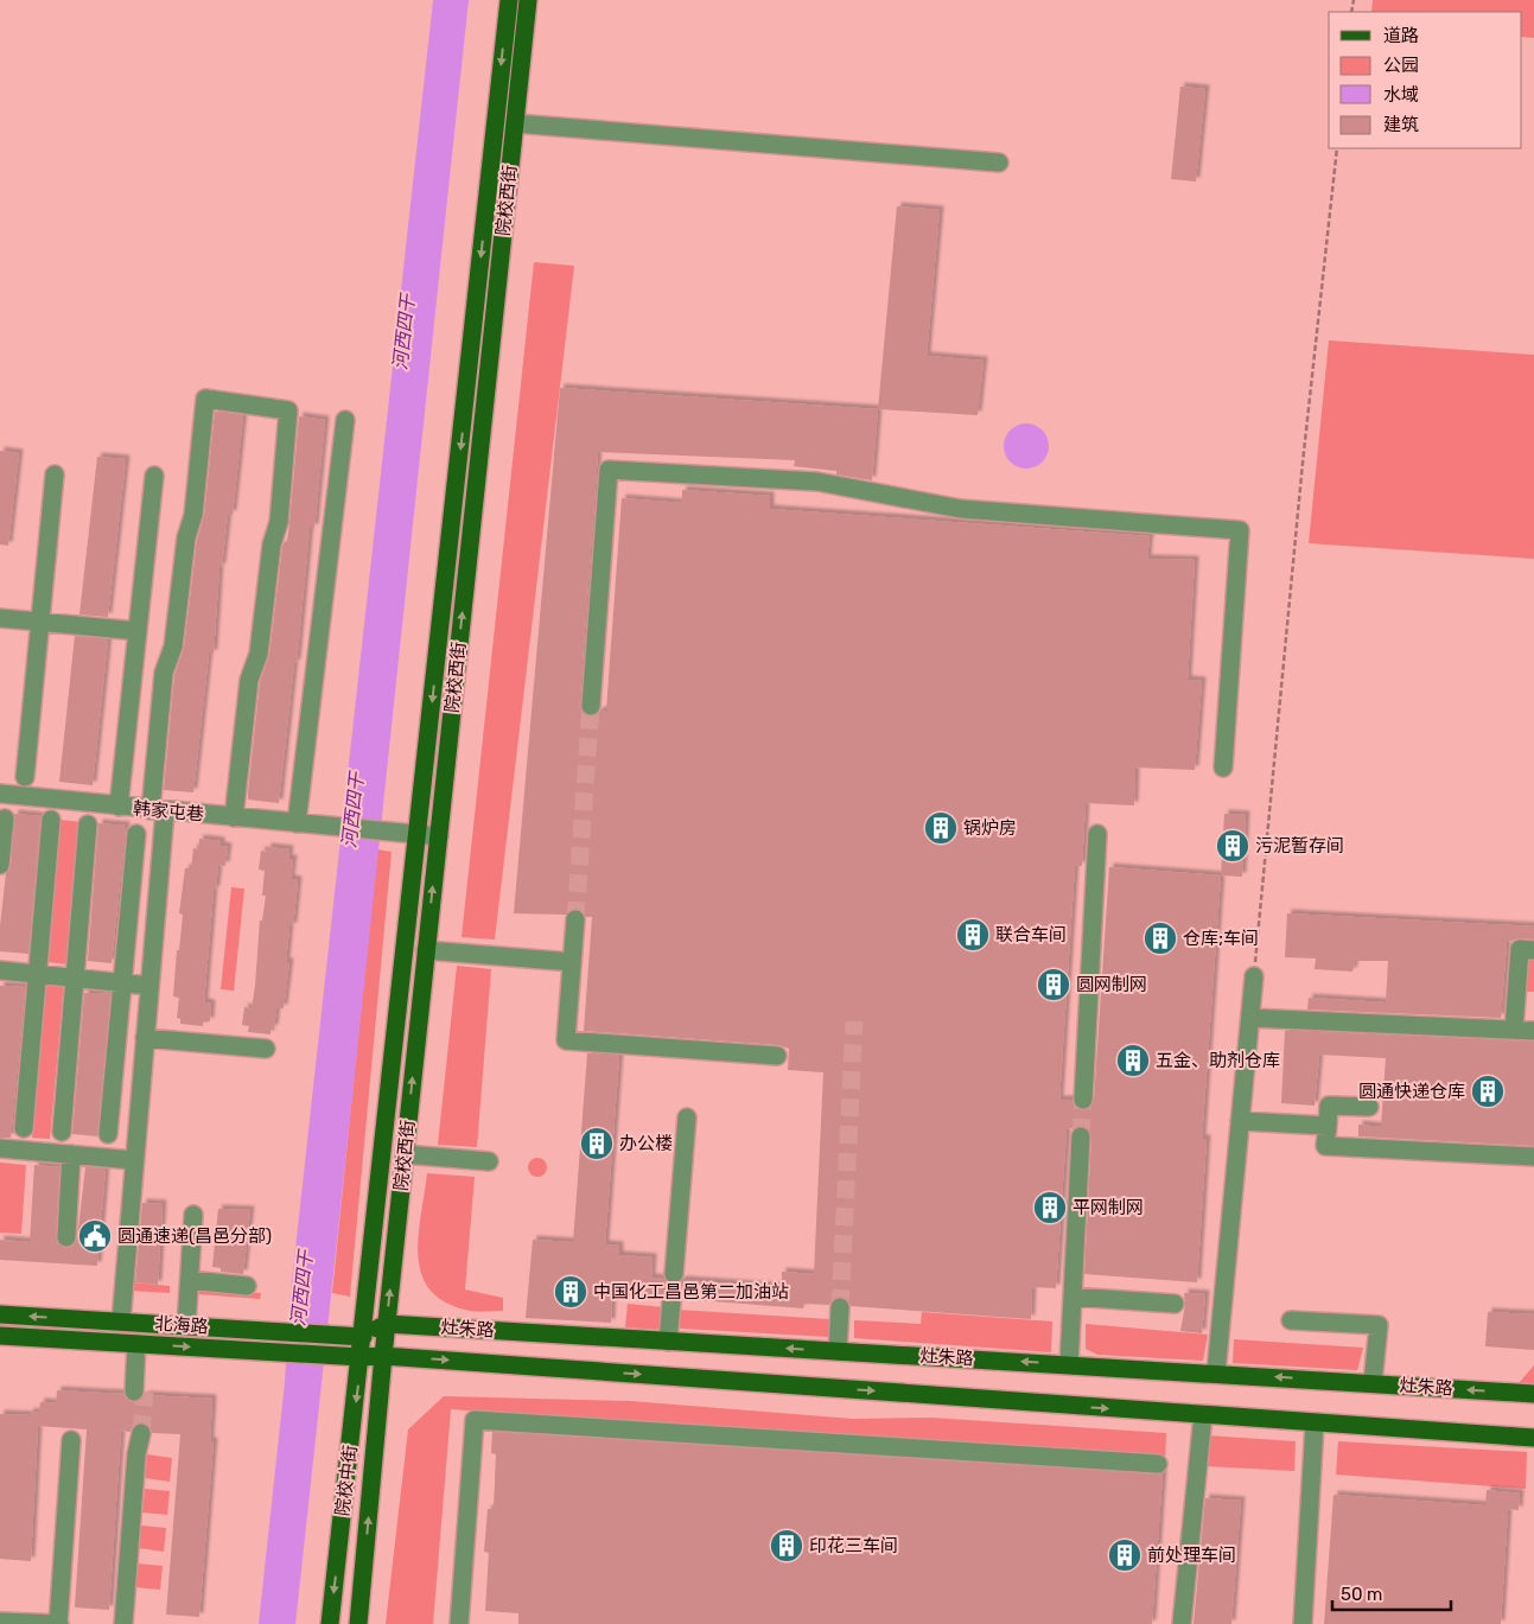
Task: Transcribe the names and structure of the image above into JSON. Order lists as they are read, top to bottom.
{
  "streets": {
    "main road": [
      "院校西街",
      "北海路",
      "灶朱路",
      "院校中街"
    ],
    "street": ["韩家屯巷"]
  },
  "crossings": [
    ["院校西街", "韩家屯巷"],
    ["院校西街", "北海路"],
    ["院校西街", "灶朱路"],
    ["院校西街", "院校中街"],
    ["北海路", "灶朱路"],
    ["北海路", "院校中街"],
    ["灶朱路", "院校中街"]
  ],
  "water": ["河西四干"],
  "places": {
    "building": [
      "锅炉房",
      "污泥暂存间",
      "联合车间",
      "仓库;车间",
      "圆网制网",
      "五金、助剂仓库",
      "圆通快递仓库",
      "办公楼",
      "平网制网",
      "中国化工昌邑第二加油站",
      "印花三车间",
      "前处理车间"
    ],
    "public building": ["圆通速递(昌邑分部)"]
  },
  "legend": [
    "道路",
    "公园",
    "水域",
    "建筑"
  ],
  "scale_bar": "50 m"
}
